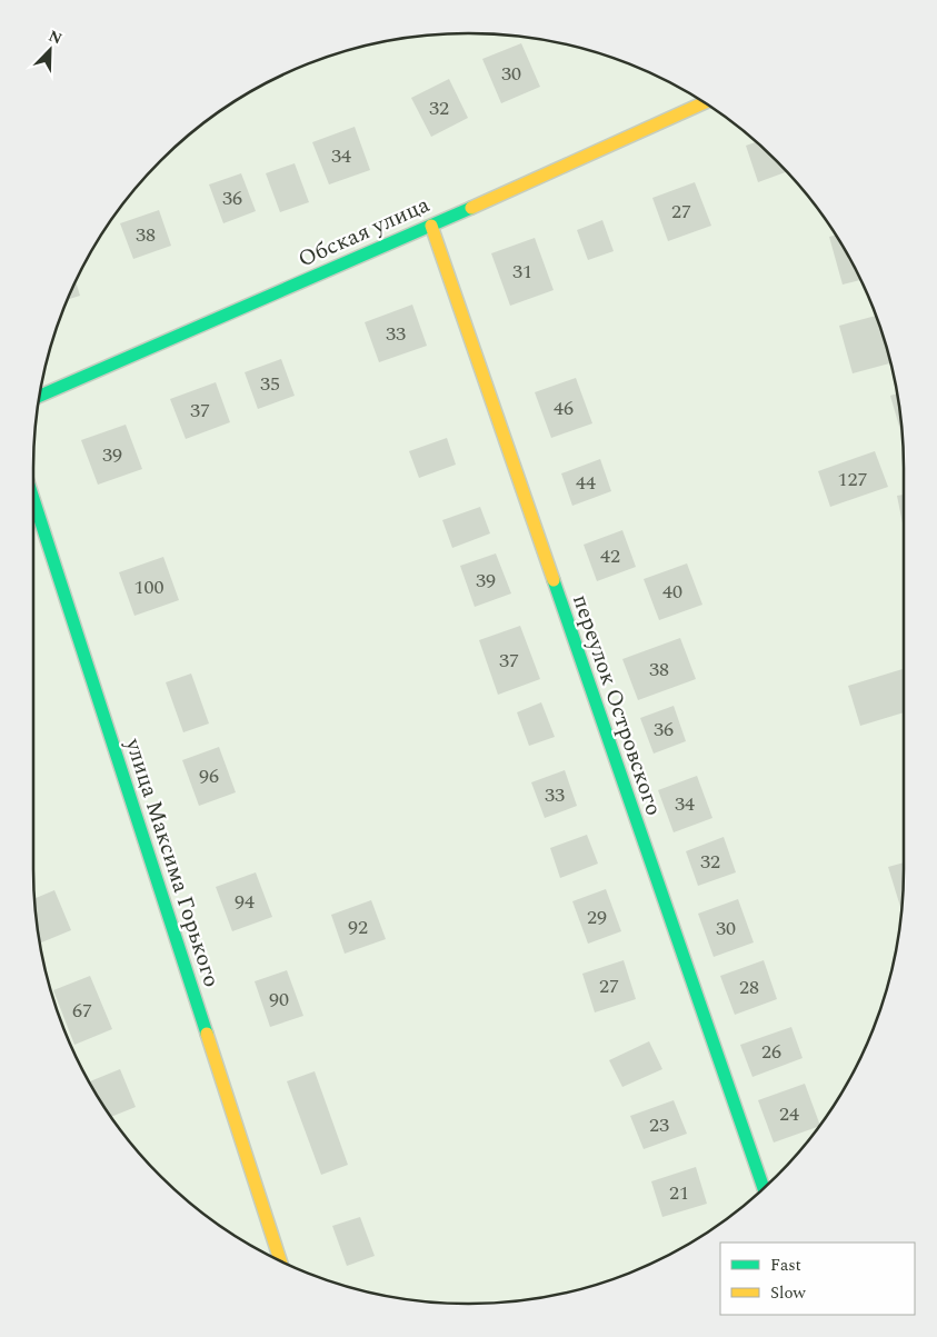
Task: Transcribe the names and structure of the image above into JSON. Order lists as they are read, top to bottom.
{
  "streets": {
    "street": ["Обская улица", "переулок Островского", "улица Максима Горького"]
  },
  "crossings": [
    ["Обская улица", "переулок Островского"]
  ],
  "house_numbers": [
    "30",
    "32",
    "34",
    "36",
    "27",
    "38",
    "31",
    "33",
    "35",
    "46",
    "37",
    "39",
    "127",
    "44",
    "42",
    "39",
    "100",
    "40",
    "37",
    "38",
    "36",
    "96",
    "33",
    "34",
    "32",
    "94",
    "29",
    "92",
    "30",
    "27",
    "28",
    "90",
    "67",
    "26",
    "24",
    "23",
    "21"
  ],
  "legend": ["Fast", "Slow"],
  "north": "top right"
}
